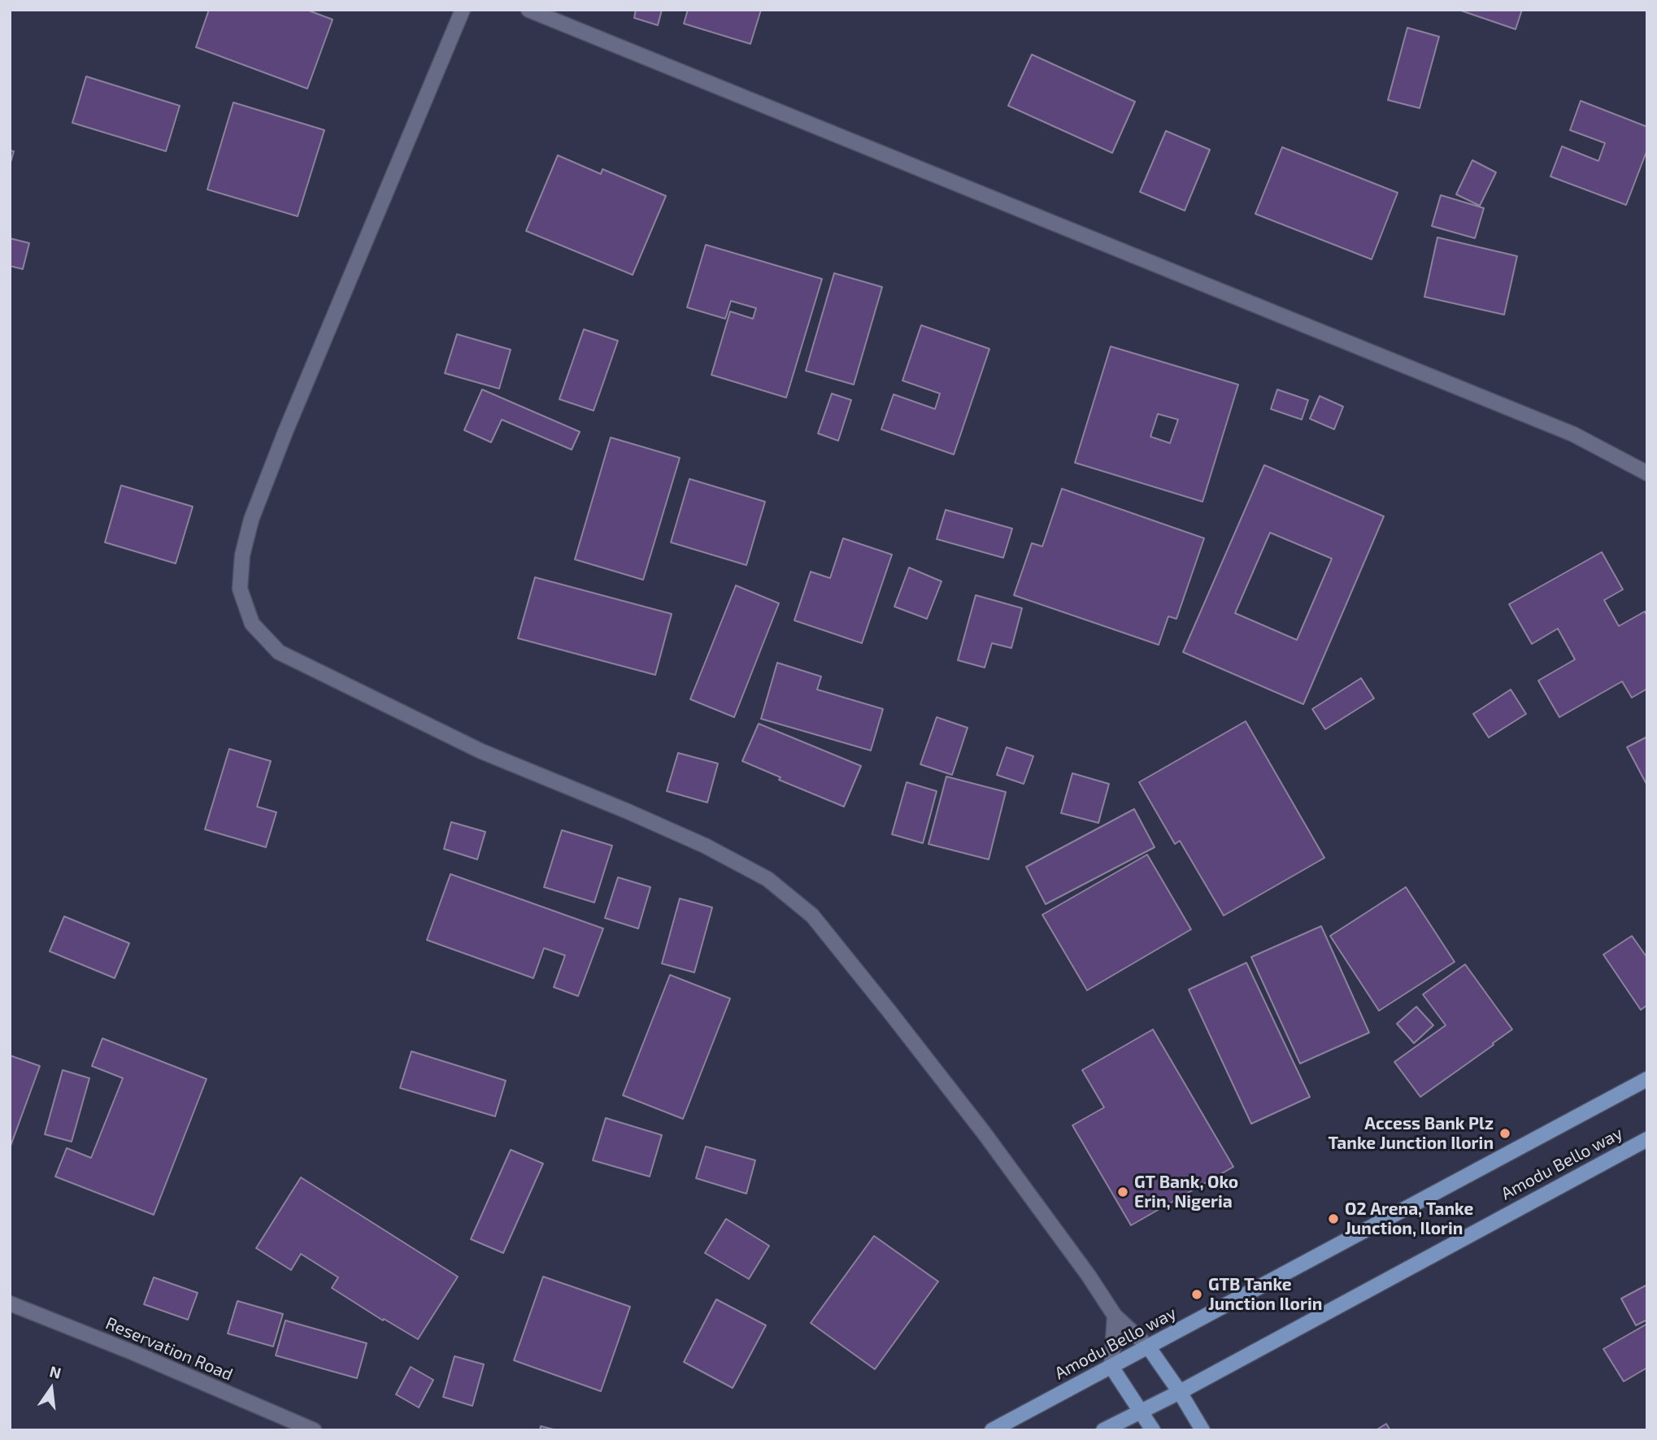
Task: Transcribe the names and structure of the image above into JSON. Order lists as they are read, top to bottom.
{
  "streets": {
    "main road": ["Amodu Bello way"],
    "street": ["Reservation Road"]
  },
  "places": [
    "Access Bank Plz Tanke Junction Ilorin",
    "GT Bank, Oko Erin, Nigeria",
    "O2 Arena, Tanke Junction, Ilorin",
    "GTB Tanke Junction Ilorin"
  ],
  "north": "top"
}
